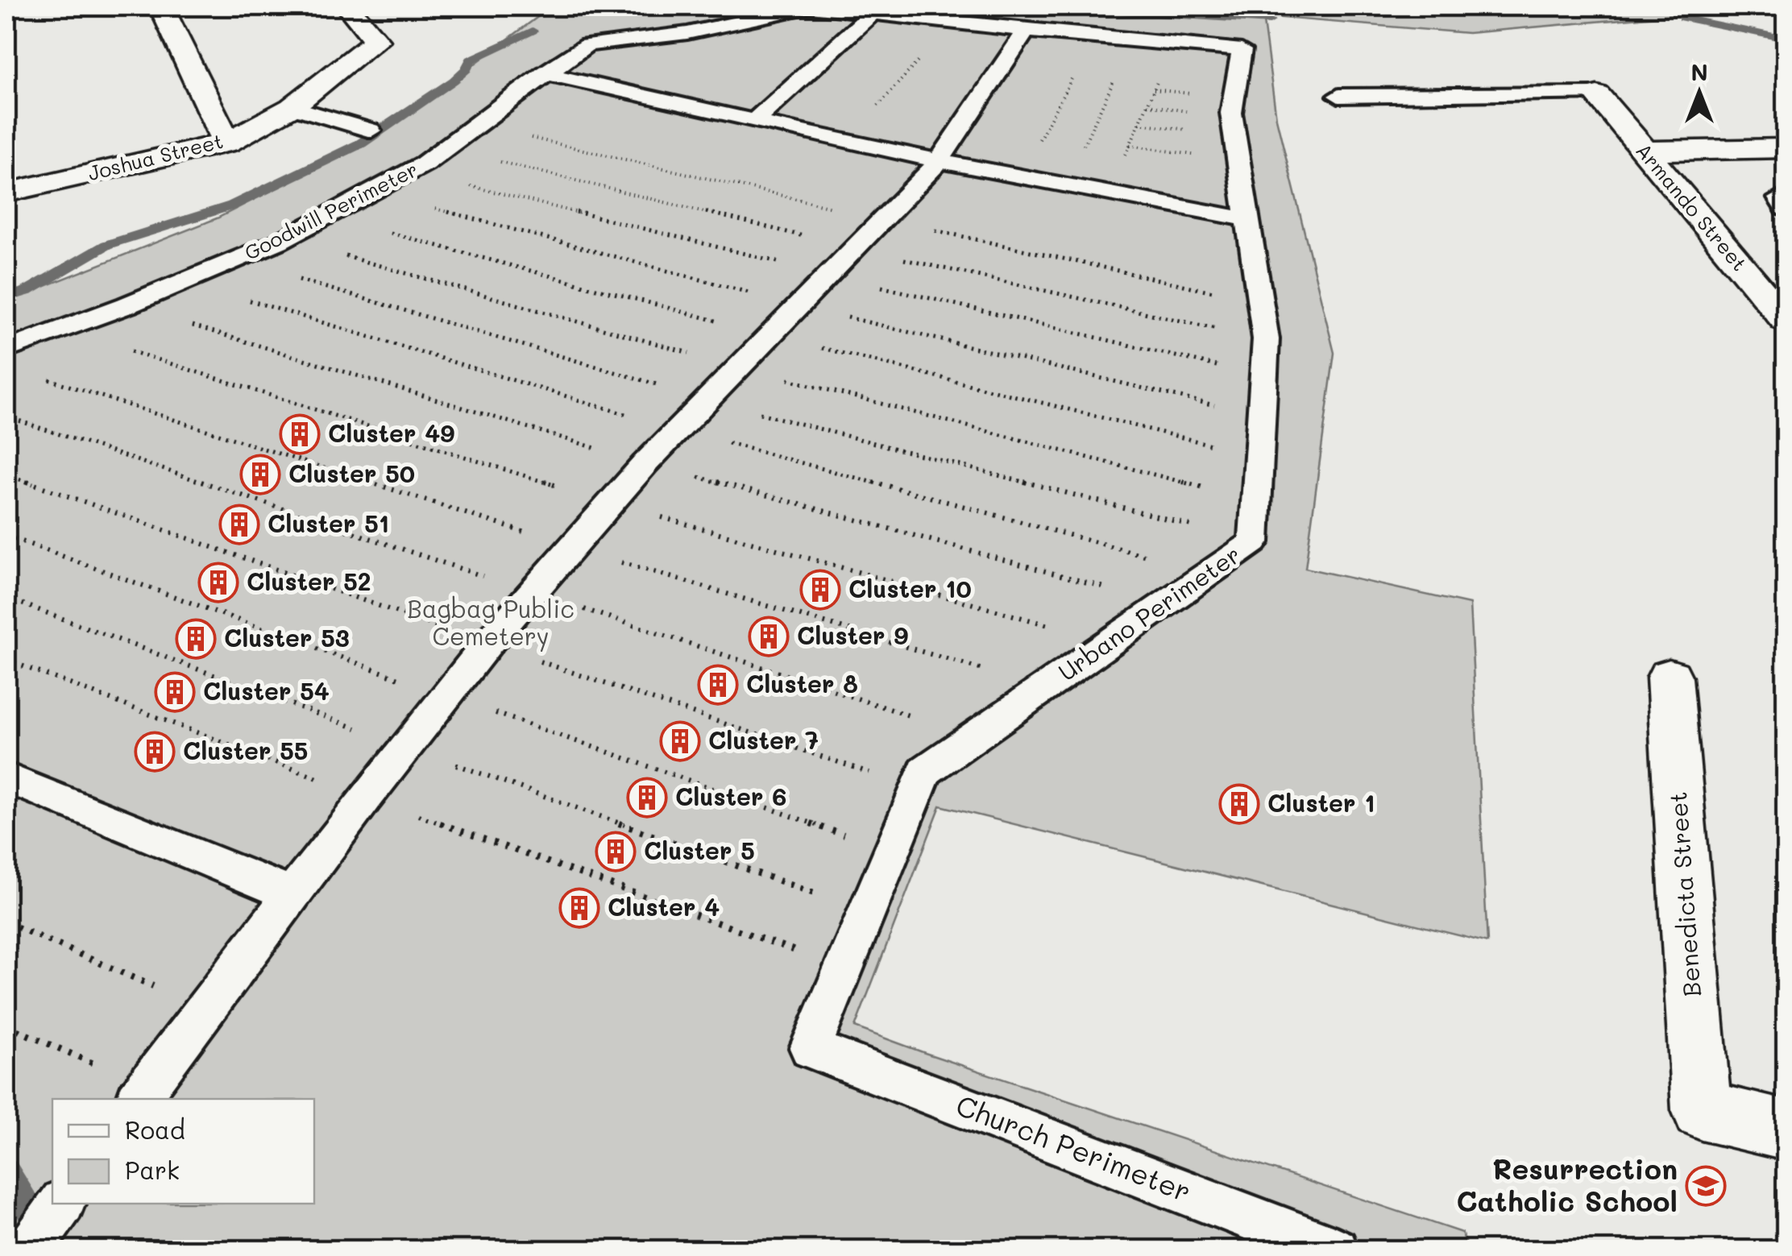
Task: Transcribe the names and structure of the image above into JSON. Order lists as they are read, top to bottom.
{
  "streets": {
    "street": ["Joshua Street", "Armando Street", "Benedicta Street"],
    "lane": ["Goodwill Perimeter", "Urbano Perimeter", "Church Perimeter"]
  },
  "crossings": [
    ["Urbano Perimeter", "Church Perimeter"]
  ],
  "parks": ["Bagbag Public Cemetery"],
  "places": {
    "building": [
      "Cluster 49",
      "Cluster 50",
      "Cluster 51",
      "Cluster 52",
      "Cluster 10",
      "Cluster 9",
      "Cluster 53",
      "Cluster 8",
      "Cluster 54",
      "Cluster 7",
      "Cluster 55",
      "Cluster 6",
      "Cluster 1",
      "Cluster 5",
      "Cluster 4"
    ],
    "school or university": ["Resurrection Catholic School"]
  },
  "legend": ["Road", "Park"],
  "north": "top"
}
